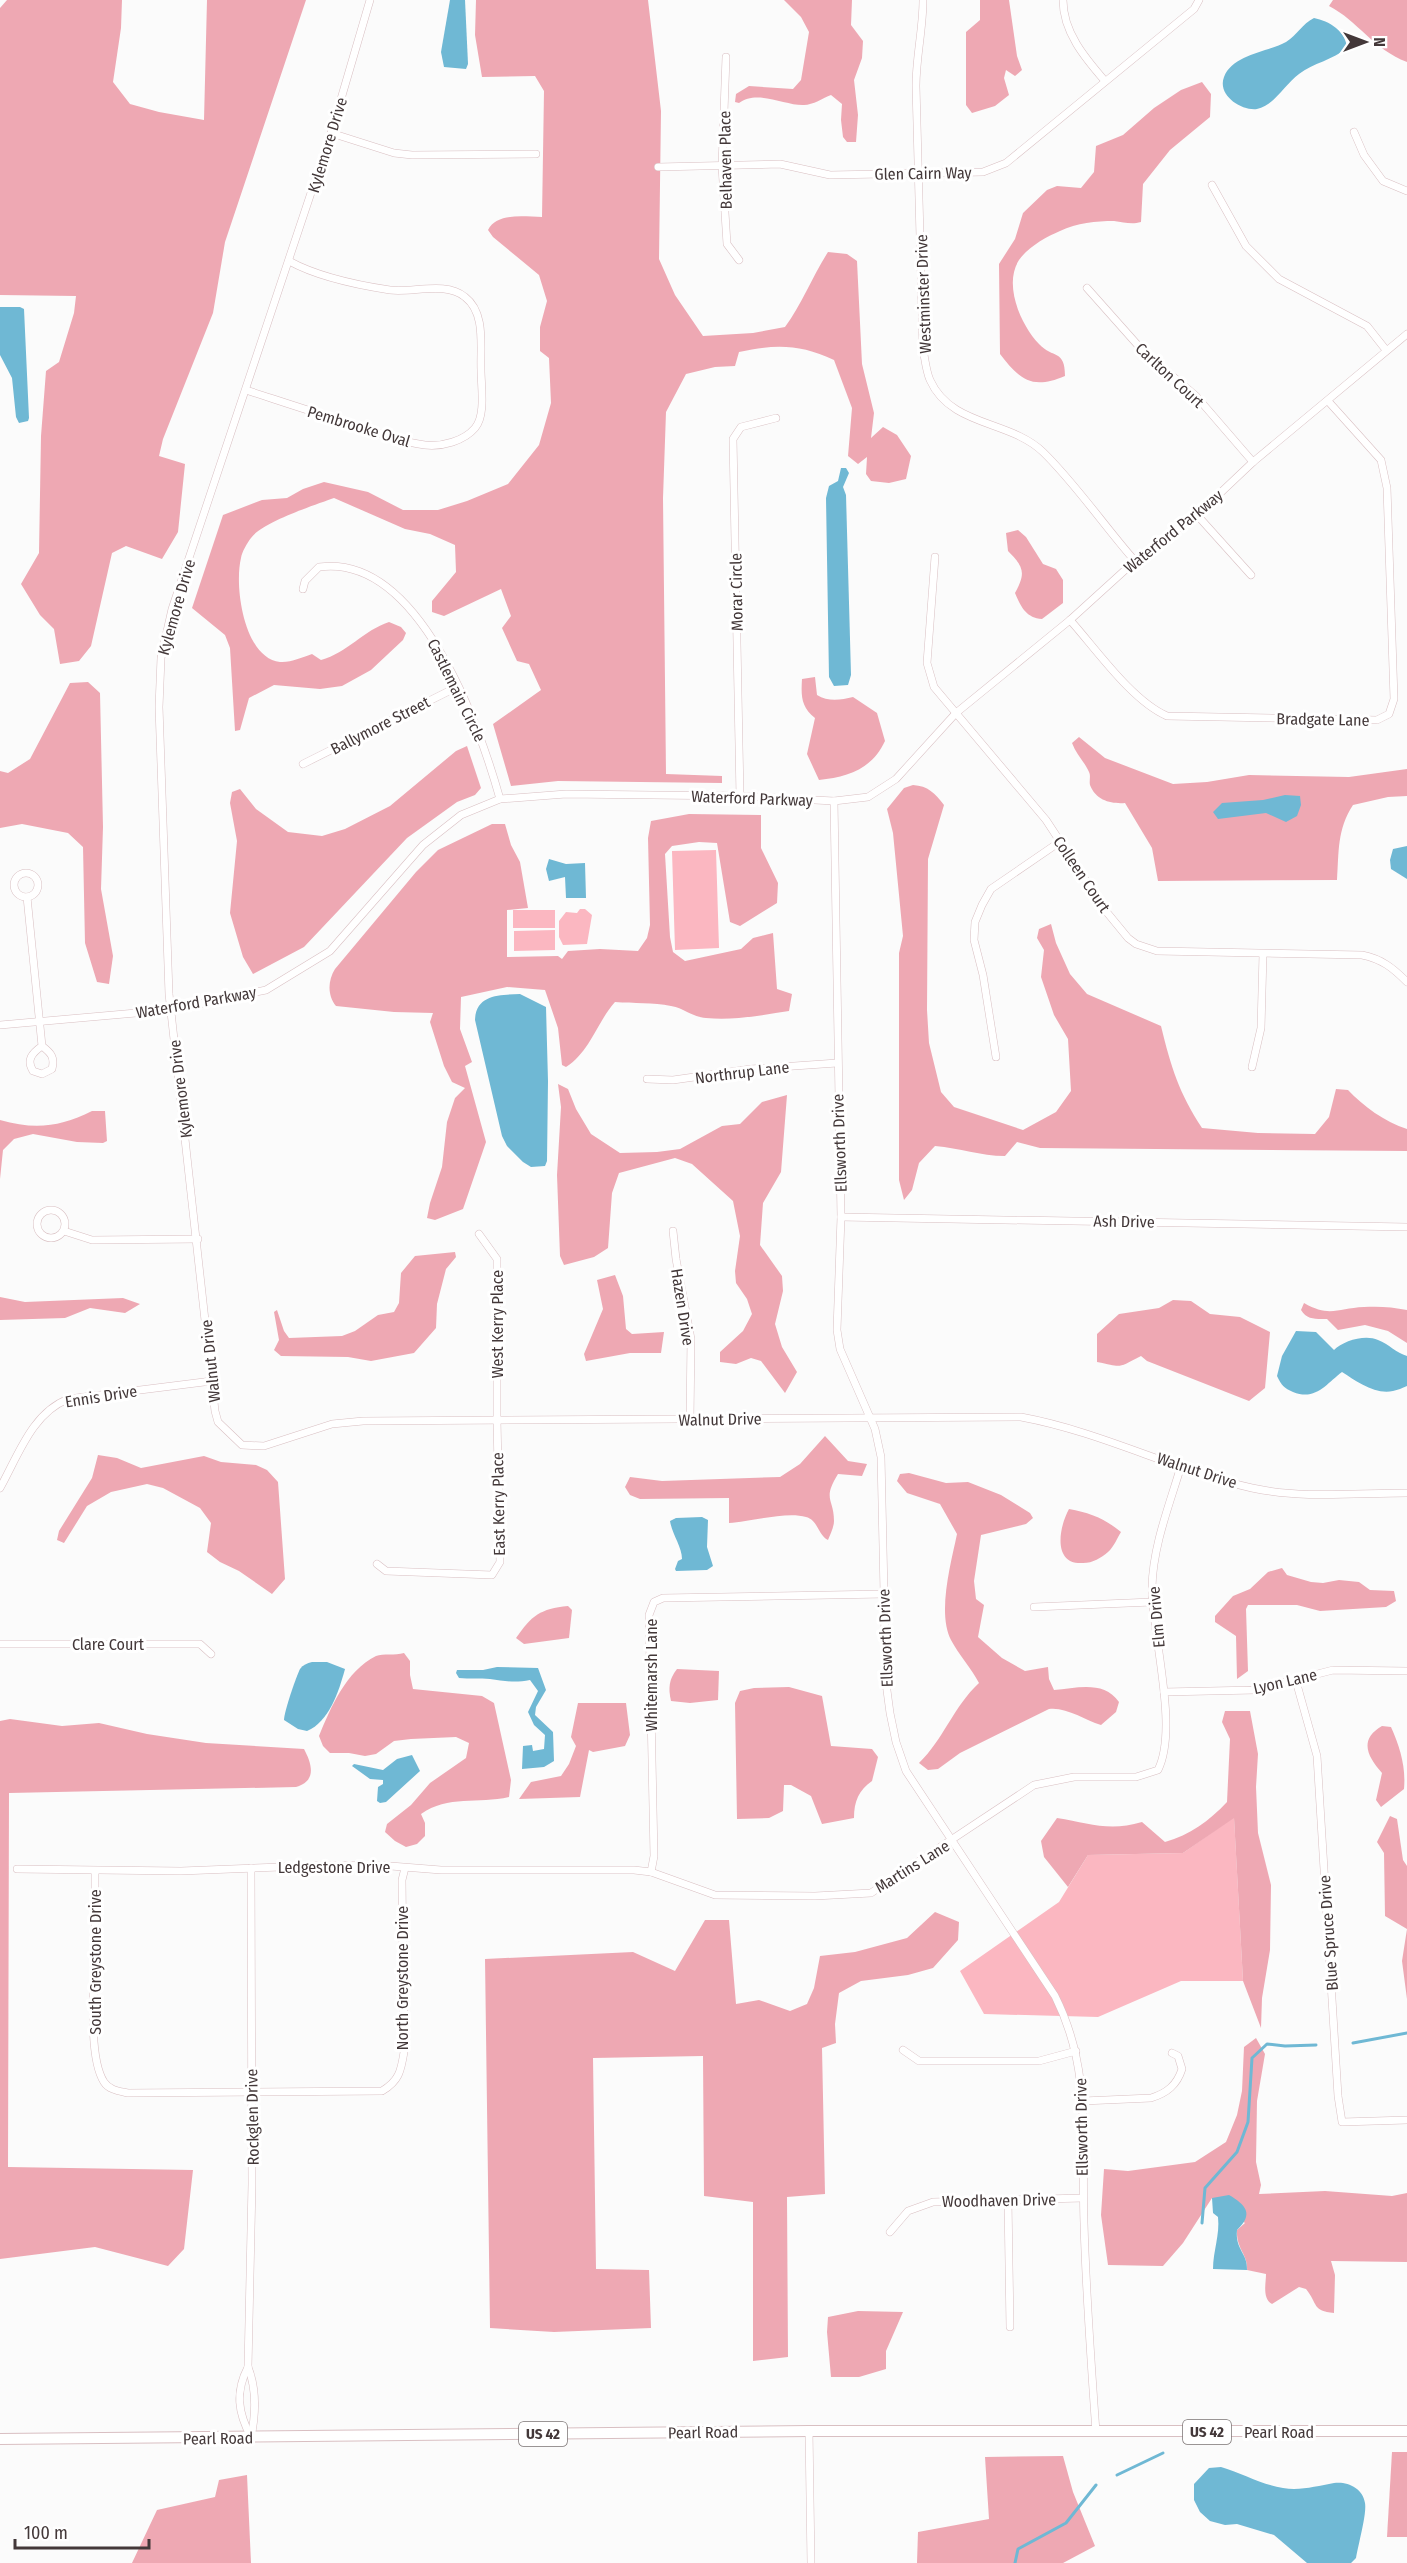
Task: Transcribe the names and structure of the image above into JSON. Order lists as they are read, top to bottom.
{
  "streets": {
    "main road": ["Pearl Road", "US 42"],
    "street": [
      "Kylemore Drive",
      "Belhaven Place",
      "Glen Cairn Way",
      "Westminster Drive",
      "Carlton Court",
      "Pembrooke Oval",
      "Waterford Parkway",
      "Morar Circle",
      "Castlemain Circle",
      "Bradgate Lane",
      "Ballymore Street",
      "Colleen Court",
      "Northrup Lane",
      "Ellsworth Drive",
      "Ash Drive",
      "Hazen Drive",
      "West Kerry Place",
      "Walnut Drive",
      "Ennis Drive",
      "East Kerry Place",
      "Elm Drive",
      "Clare Court",
      "Whitemarsh Lane",
      "Lyon Lane",
      "Martins Lane",
      "Ledgestone Drive",
      "Blue Spruce Drive",
      "South Greystone Drive",
      "North Greystone Drive",
      "Rockglen Drive",
      "Woodhaven Drive"
    ]
  },
  "crossings": [
    ["Kylemore Drive", "Pembrooke Oval"],
    ["Kylemore Drive", "Waterford Parkway"],
    ["Kylemore Drive", "Walnut Drive"],
    ["Belhaven Place", "Glen Cairn Way"],
    ["Glen Cairn Way", "Westminster Drive"],
    ["Westminster Drive", "Waterford Parkway"],
    ["Carlton Court", "Waterford Parkway"],
    ["Waterford Parkway", "Morar Circle"],
    ["Waterford Parkway", "Castlemain Circle"],
    ["Waterford Parkway", "Bradgate Lane"],
    ["Waterford Parkway", "Colleen Court"],
    ["Waterford Parkway", "Ellsworth Drive"],
    ["Castlemain Circle", "Ballymore Street"],
    ["Northrup Lane", "Ellsworth Drive"],
    ["Ellsworth Drive", "Ash Drive"],
    ["Ellsworth Drive", "Walnut Drive"],
    ["Ellsworth Drive", "Whitemarsh Lane"],
    ["Ellsworth Drive", "Martins Lane"],
    ["Ellsworth Drive", "Woodhaven Drive"],
    ["Ellsworth Drive", "Pearl Road"],
    ["Hazen Drive", "Walnut Drive"],
    ["West Kerry Place", "Walnut Drive"],
    ["West Kerry Place", "East Kerry Place"],
    ["Walnut Drive", "Ennis Drive"],
    ["Walnut Drive", "East Kerry Place"],
    ["Walnut Drive", "Elm Drive"],
    ["Elm Drive", "Lyon Lane"],
    ["Elm Drive", "Martins Lane"],
    ["Whitemarsh Lane", "Martins Lane"],
    ["Whitemarsh Lane", "Ledgestone Drive"],
    ["Lyon Lane", "Blue Spruce Drive"],
    ["Martins Lane", "Ledgestone Drive"],
    ["Ledgestone Drive", "South Greystone Drive"],
    ["Ledgestone Drive", "North Greystone Drive"],
    ["Ledgestone Drive", "Rockglen Drive"],
    ["South Greystone Drive", "North Greystone Drive"],
    ["South Greystone Drive", "Rockglen Drive"],
    ["North Greystone Drive", "Rockglen Drive"],
    ["Rockglen Drive", "Pearl Road"]
  ],
  "scale_bar": "100 m",
  "north": "right"
}
